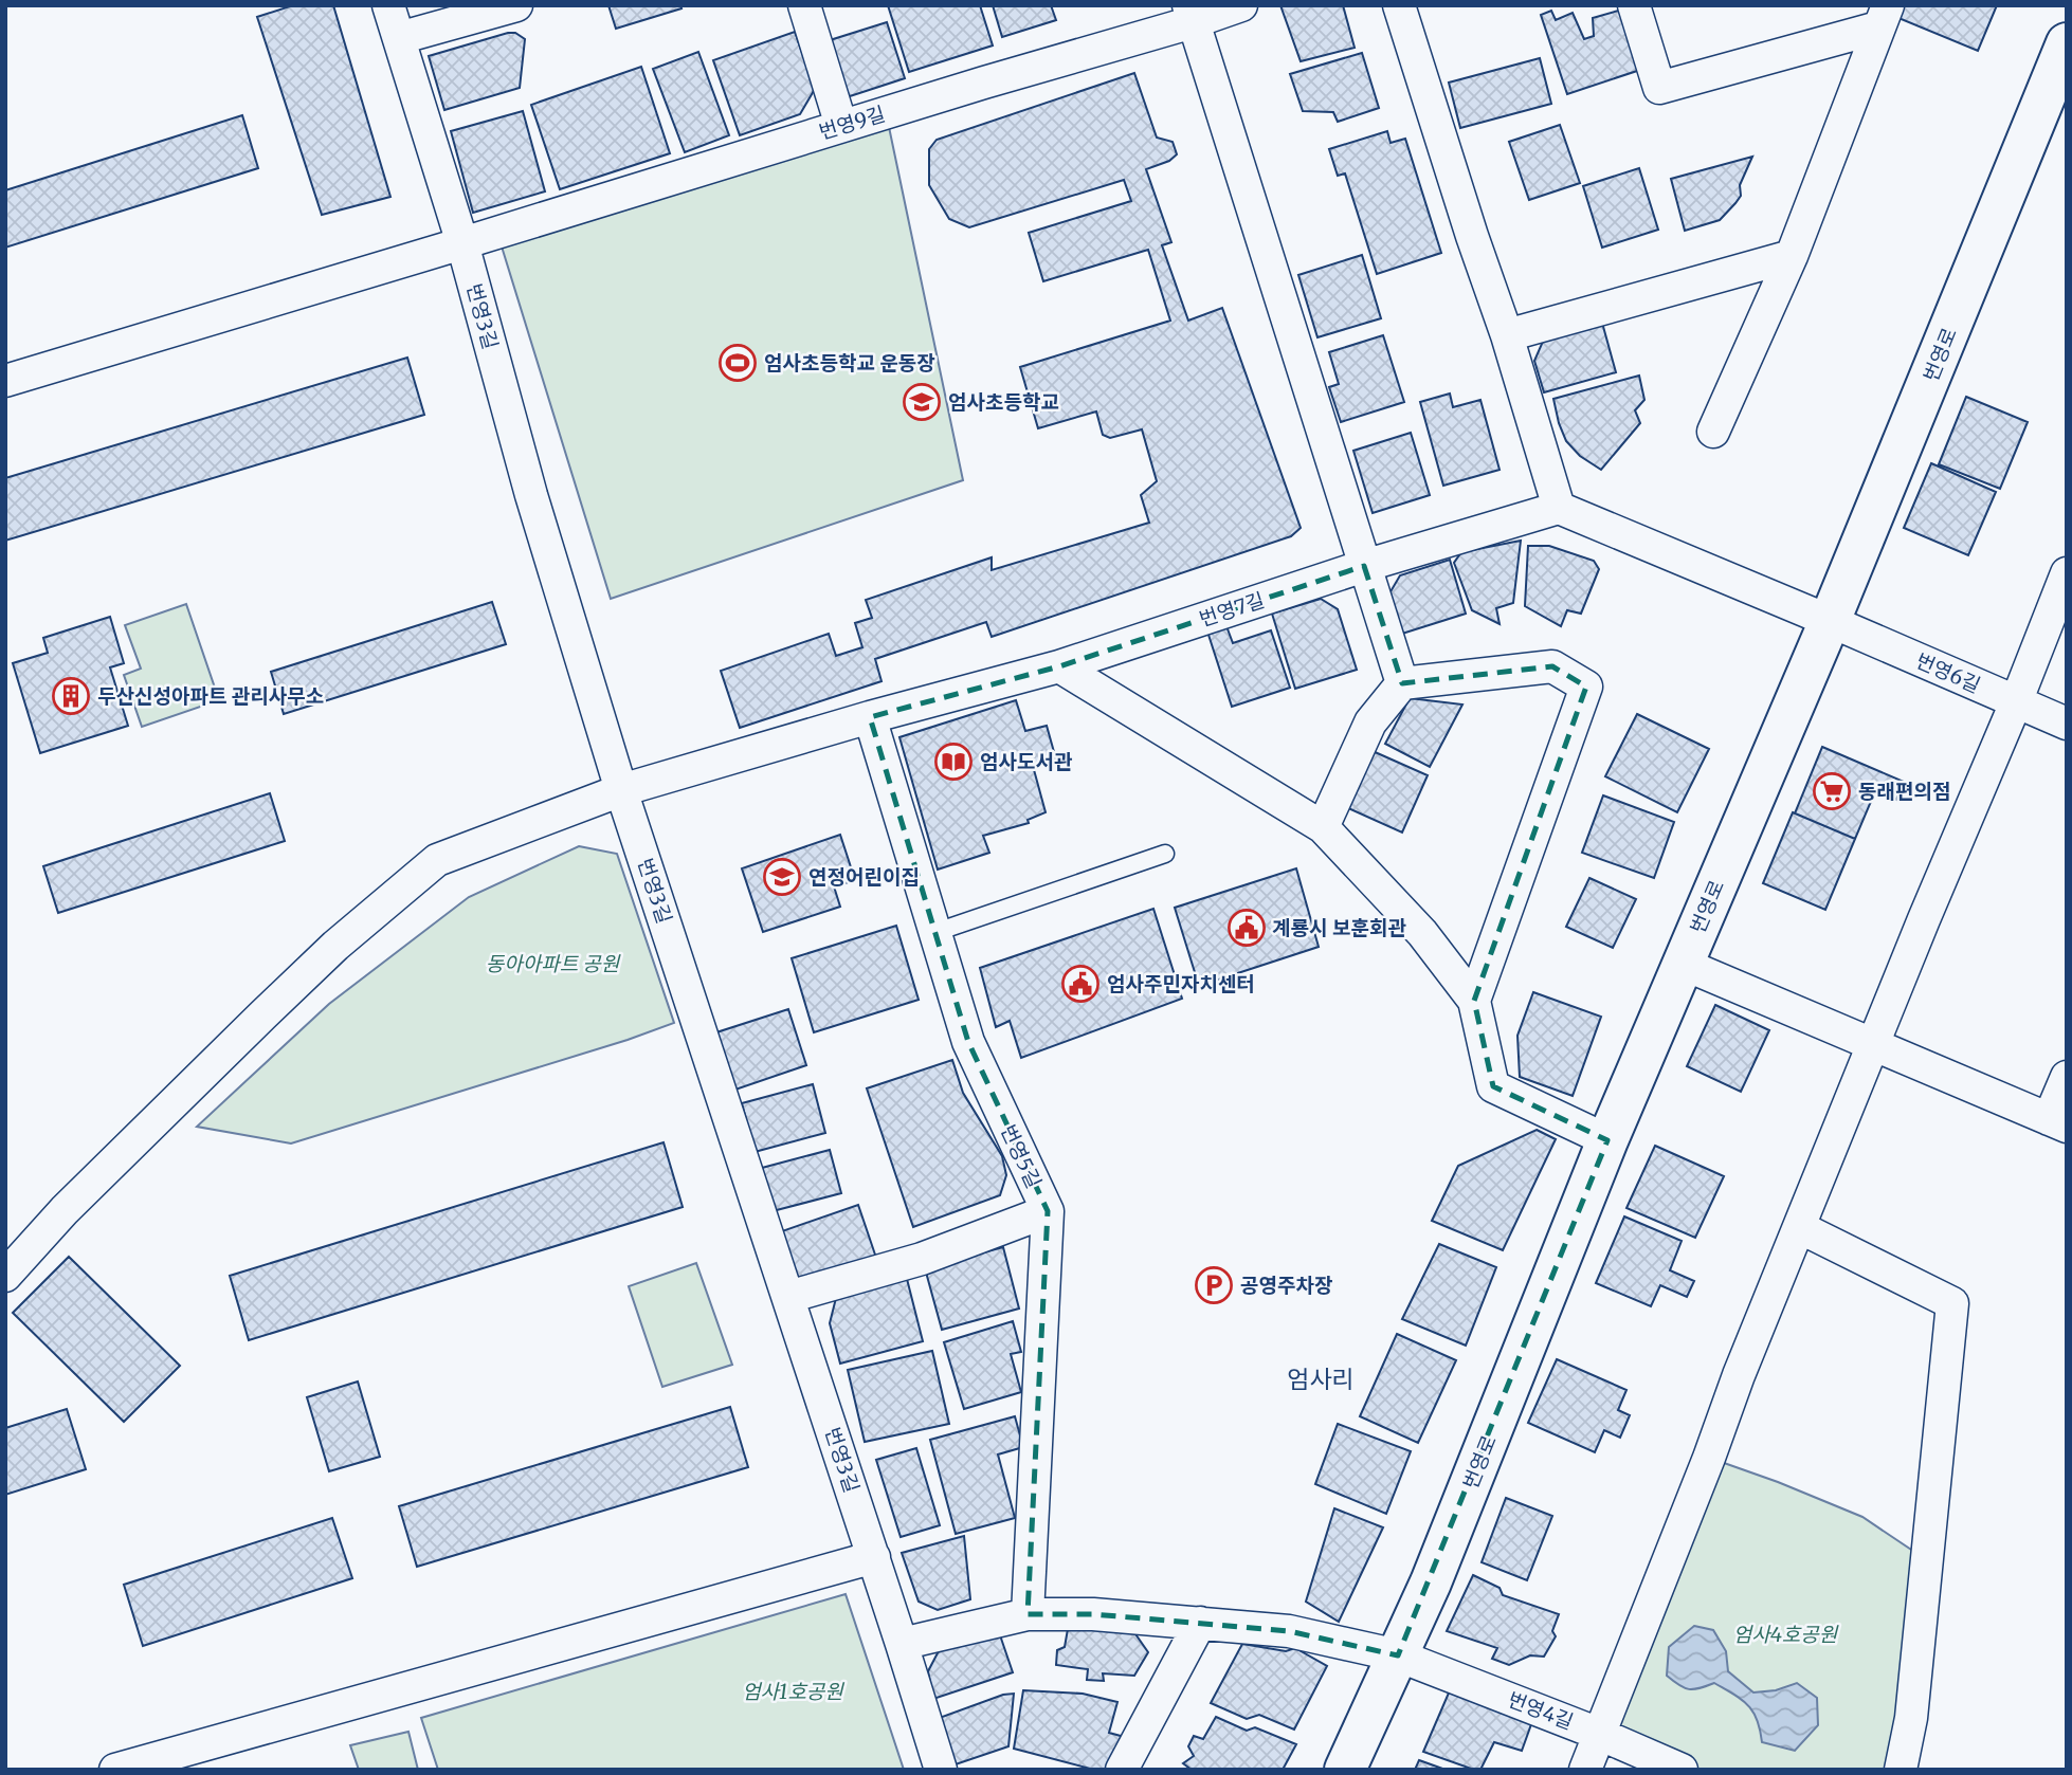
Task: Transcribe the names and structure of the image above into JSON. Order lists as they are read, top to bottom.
{
  "streets": {
    "street": [
      "번영9길",
      "번영3길",
      "번영로",
      "번영7길",
      "번영6길",
      "번영5길",
      "번영4길"
    ]
  },
  "crossings": [
    ["번영9길", "번영3길"],
    ["번영3길", "번영7길"],
    ["번영로", "번영6길"],
    ["번영로", "번영4길"],
    ["번영7길", "번영5길"]
  ],
  "districts": ["엄사리"],
  "parks": ["동아아파트 공원", "엄사4호공원", "엄사1호공원"],
  "places": {
    "sports": ["엄사초등학교 운동장"],
    "school or university": ["엄사초등학교", "연정어린이집"],
    "building": ["두산신성아파트 관리사무소"],
    "library": ["엄사도서관"],
    "supermarket": ["동래편의점"],
    "public building": ["계룡시 보훈회관", "엄사주민자치센터"],
    "parking": ["공영주차장"]
  }
}
